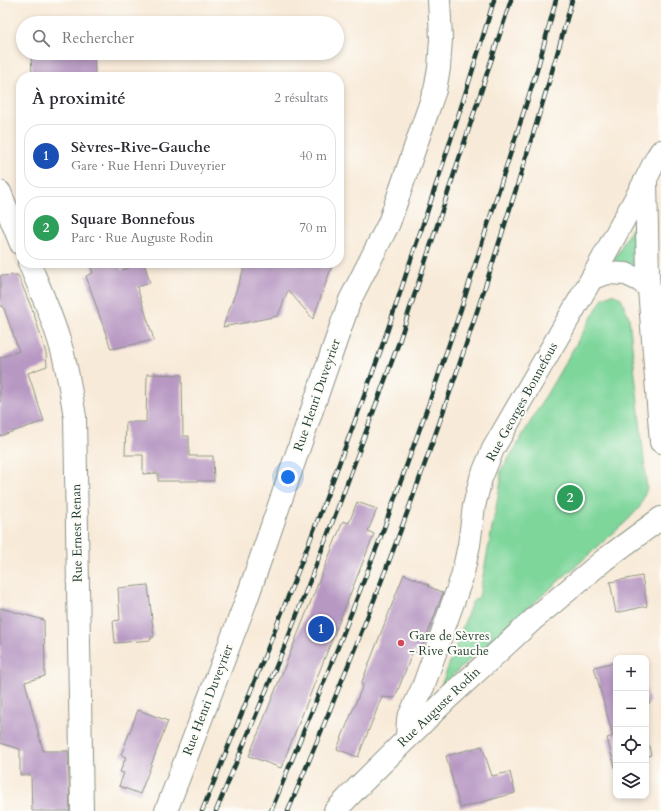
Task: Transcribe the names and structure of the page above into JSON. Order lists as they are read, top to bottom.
{
  "streets": {
    "street": [
      "Rue Henri Duveyrier",
      "Rue Georges Bonnefous",
      "Rue Ernest Renan",
      "Rue Auguste Rodin"
    ]
  },
  "crossings": [
    ["Rue Georges Bonnefous", "Rue Auguste Rodin"]
  ],
  "places": ["Gare de Sèvres - Rive Gauche"],
  "page": {
    "search": "Rechercher",
    "heading": ["À proximité", "2 résultats"],
    "list": [
      {
        "mark": "1",
        "name": "Sèvres-Rive-Gauche",
        "note": "Gare · Rue Henri Duveyrier",
        "value": "40 m"
      },
      {
        "mark": "2",
        "name": "Square Bonnefous",
        "note": "Parc · Rue Auguste Rodin",
        "value": "70 m"
      }
    ],
    "pins": ["2", "1"],
    "map_buttons": ["+", "−"]
  }
}
